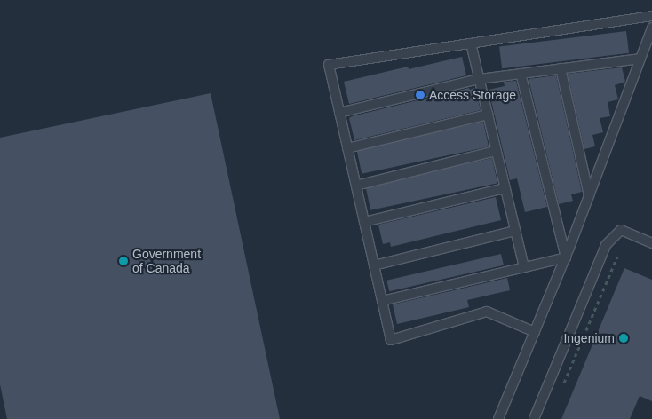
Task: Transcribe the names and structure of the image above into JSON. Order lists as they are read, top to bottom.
{
  "places": ["Access Storage", "Government of Canada", "Ingenium"]
}
